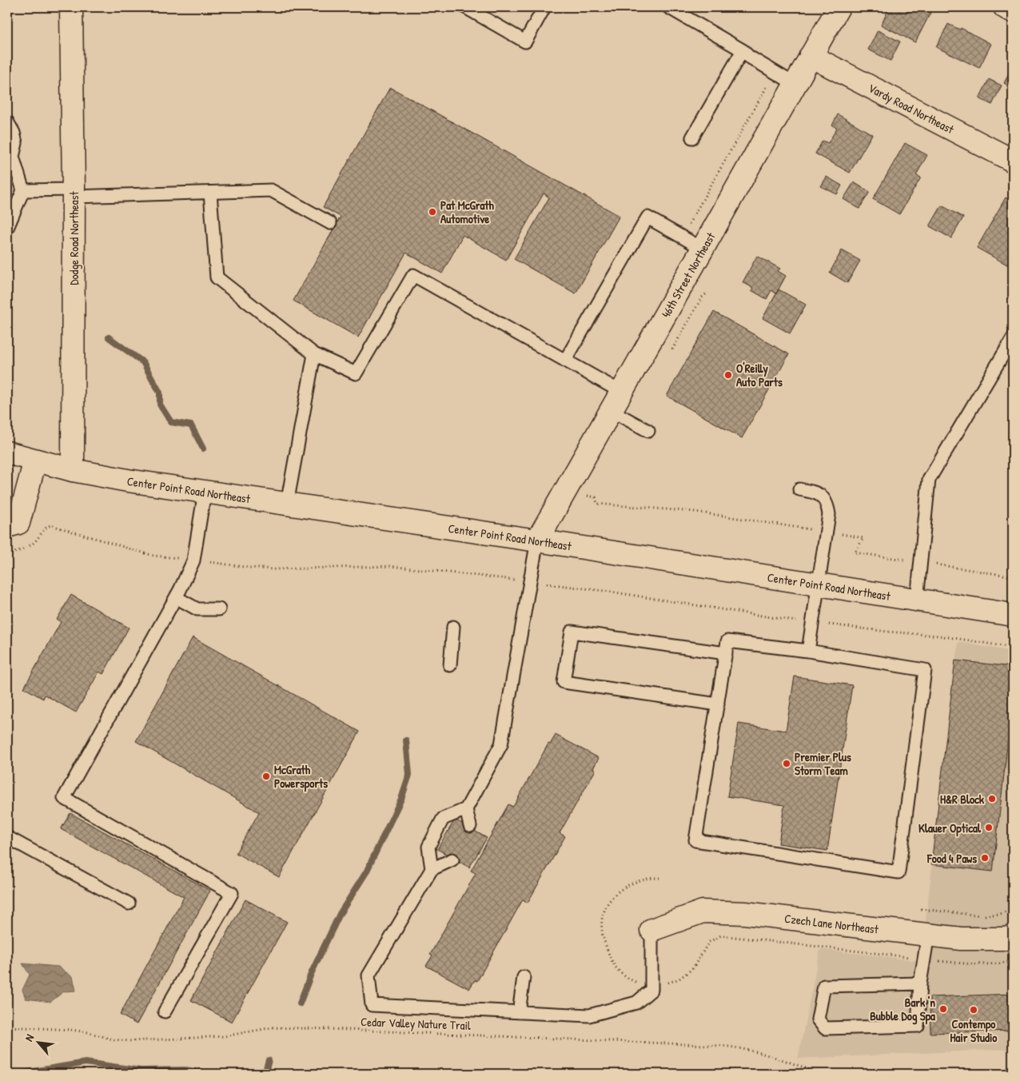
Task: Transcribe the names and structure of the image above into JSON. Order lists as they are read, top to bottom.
{
  "streets": {
    "street": [
      "Vardy Road Northeast",
      "Dodge Road Northeast",
      "46th Street Northeast",
      "Center Point Road Northeast",
      "Czech Lane Northeast"
    ],
    "path": ["Cedar Valley Nature Trail"]
  },
  "crossings": [
    ["Vardy Road Northeast", "46th Street Northeast"],
    ["Dodge Road Northeast", "Center Point Road Northeast"],
    ["46th Street Northeast", "Center Point Road Northeast"]
  ],
  "places": [
    "Pat McGrath Automotive",
    "O'Reilly Auto Parts",
    "Premier Plus Storm Team",
    "McGrath Powersports",
    "H&R Block",
    "Klauer Optical",
    "Food 4 Paws",
    "Bark 'n Bubble Dog Spa",
    "Contempo Hair Studio"
  ],
  "north": "top left"
}
